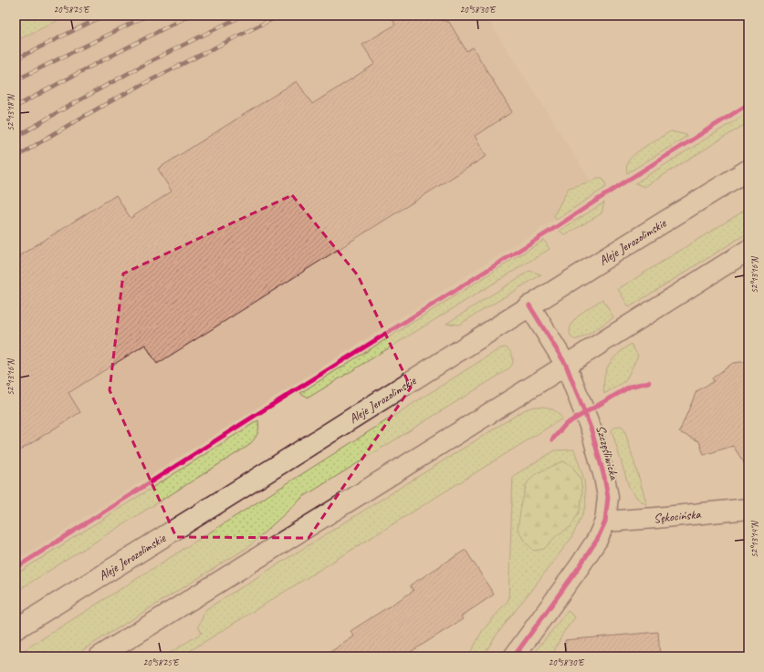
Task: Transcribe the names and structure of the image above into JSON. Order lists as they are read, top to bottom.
{
  "streets": {
    "main road": ["Aleje Jerozolimskie", "Szczęśliwicka", "Sękocińska"]
  },
  "crossings": [
    ["Aleje Jerozolimskie", "Szczęśliwicka"],
    ["Szczęśliwicka", "Sękocińska"]
  ],
  "coordinates": [
    "20°58'25\"E",
    "20°58'30\"E",
    "52°13'18\"N",
    "52°13'16\"N",
    "52°13'14\"N"
  ]
}
